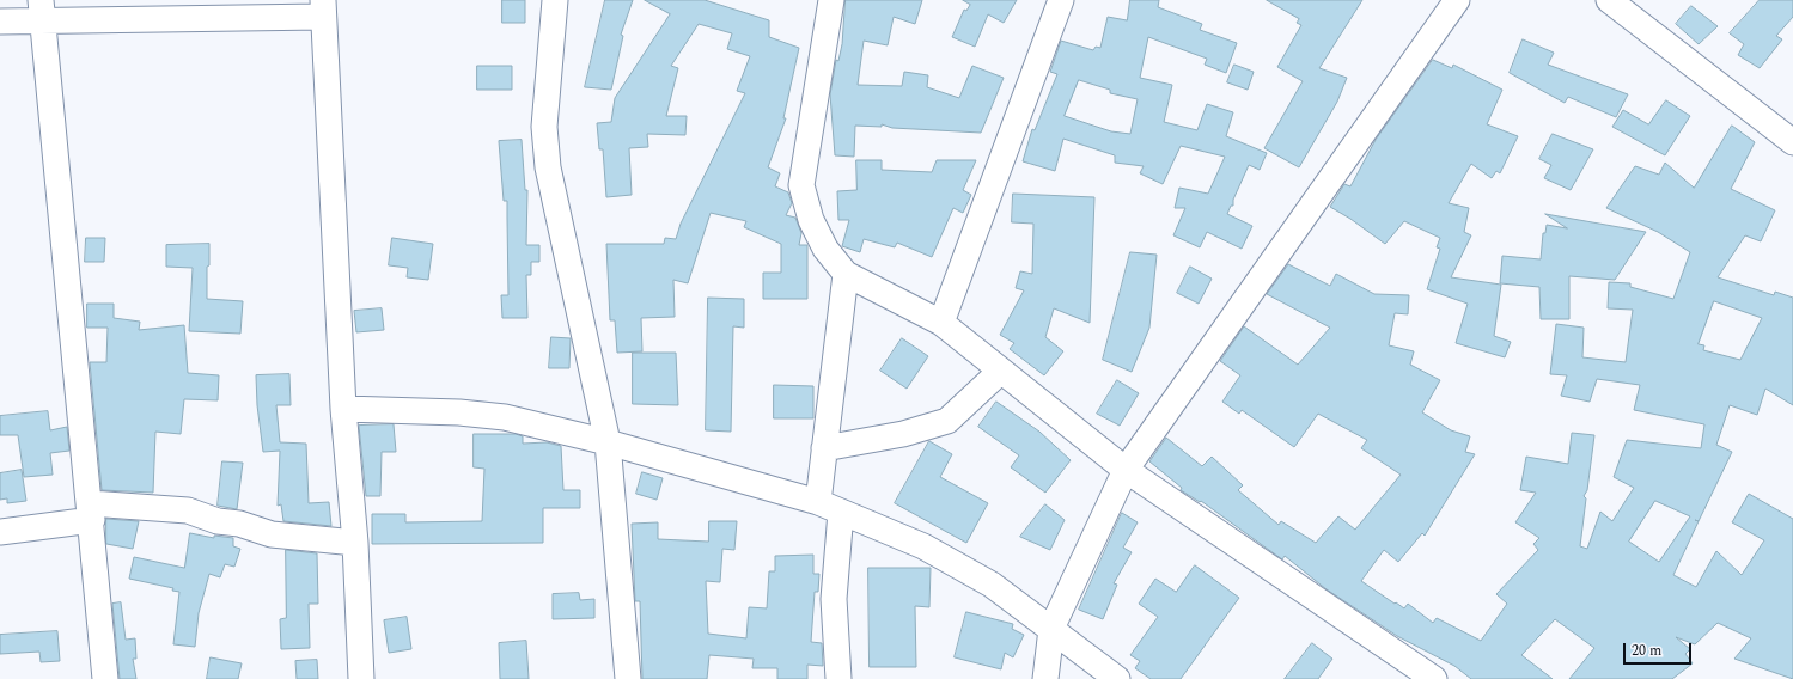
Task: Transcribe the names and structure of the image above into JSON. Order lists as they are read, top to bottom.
{
  "scale_bar": "20 m"
}
